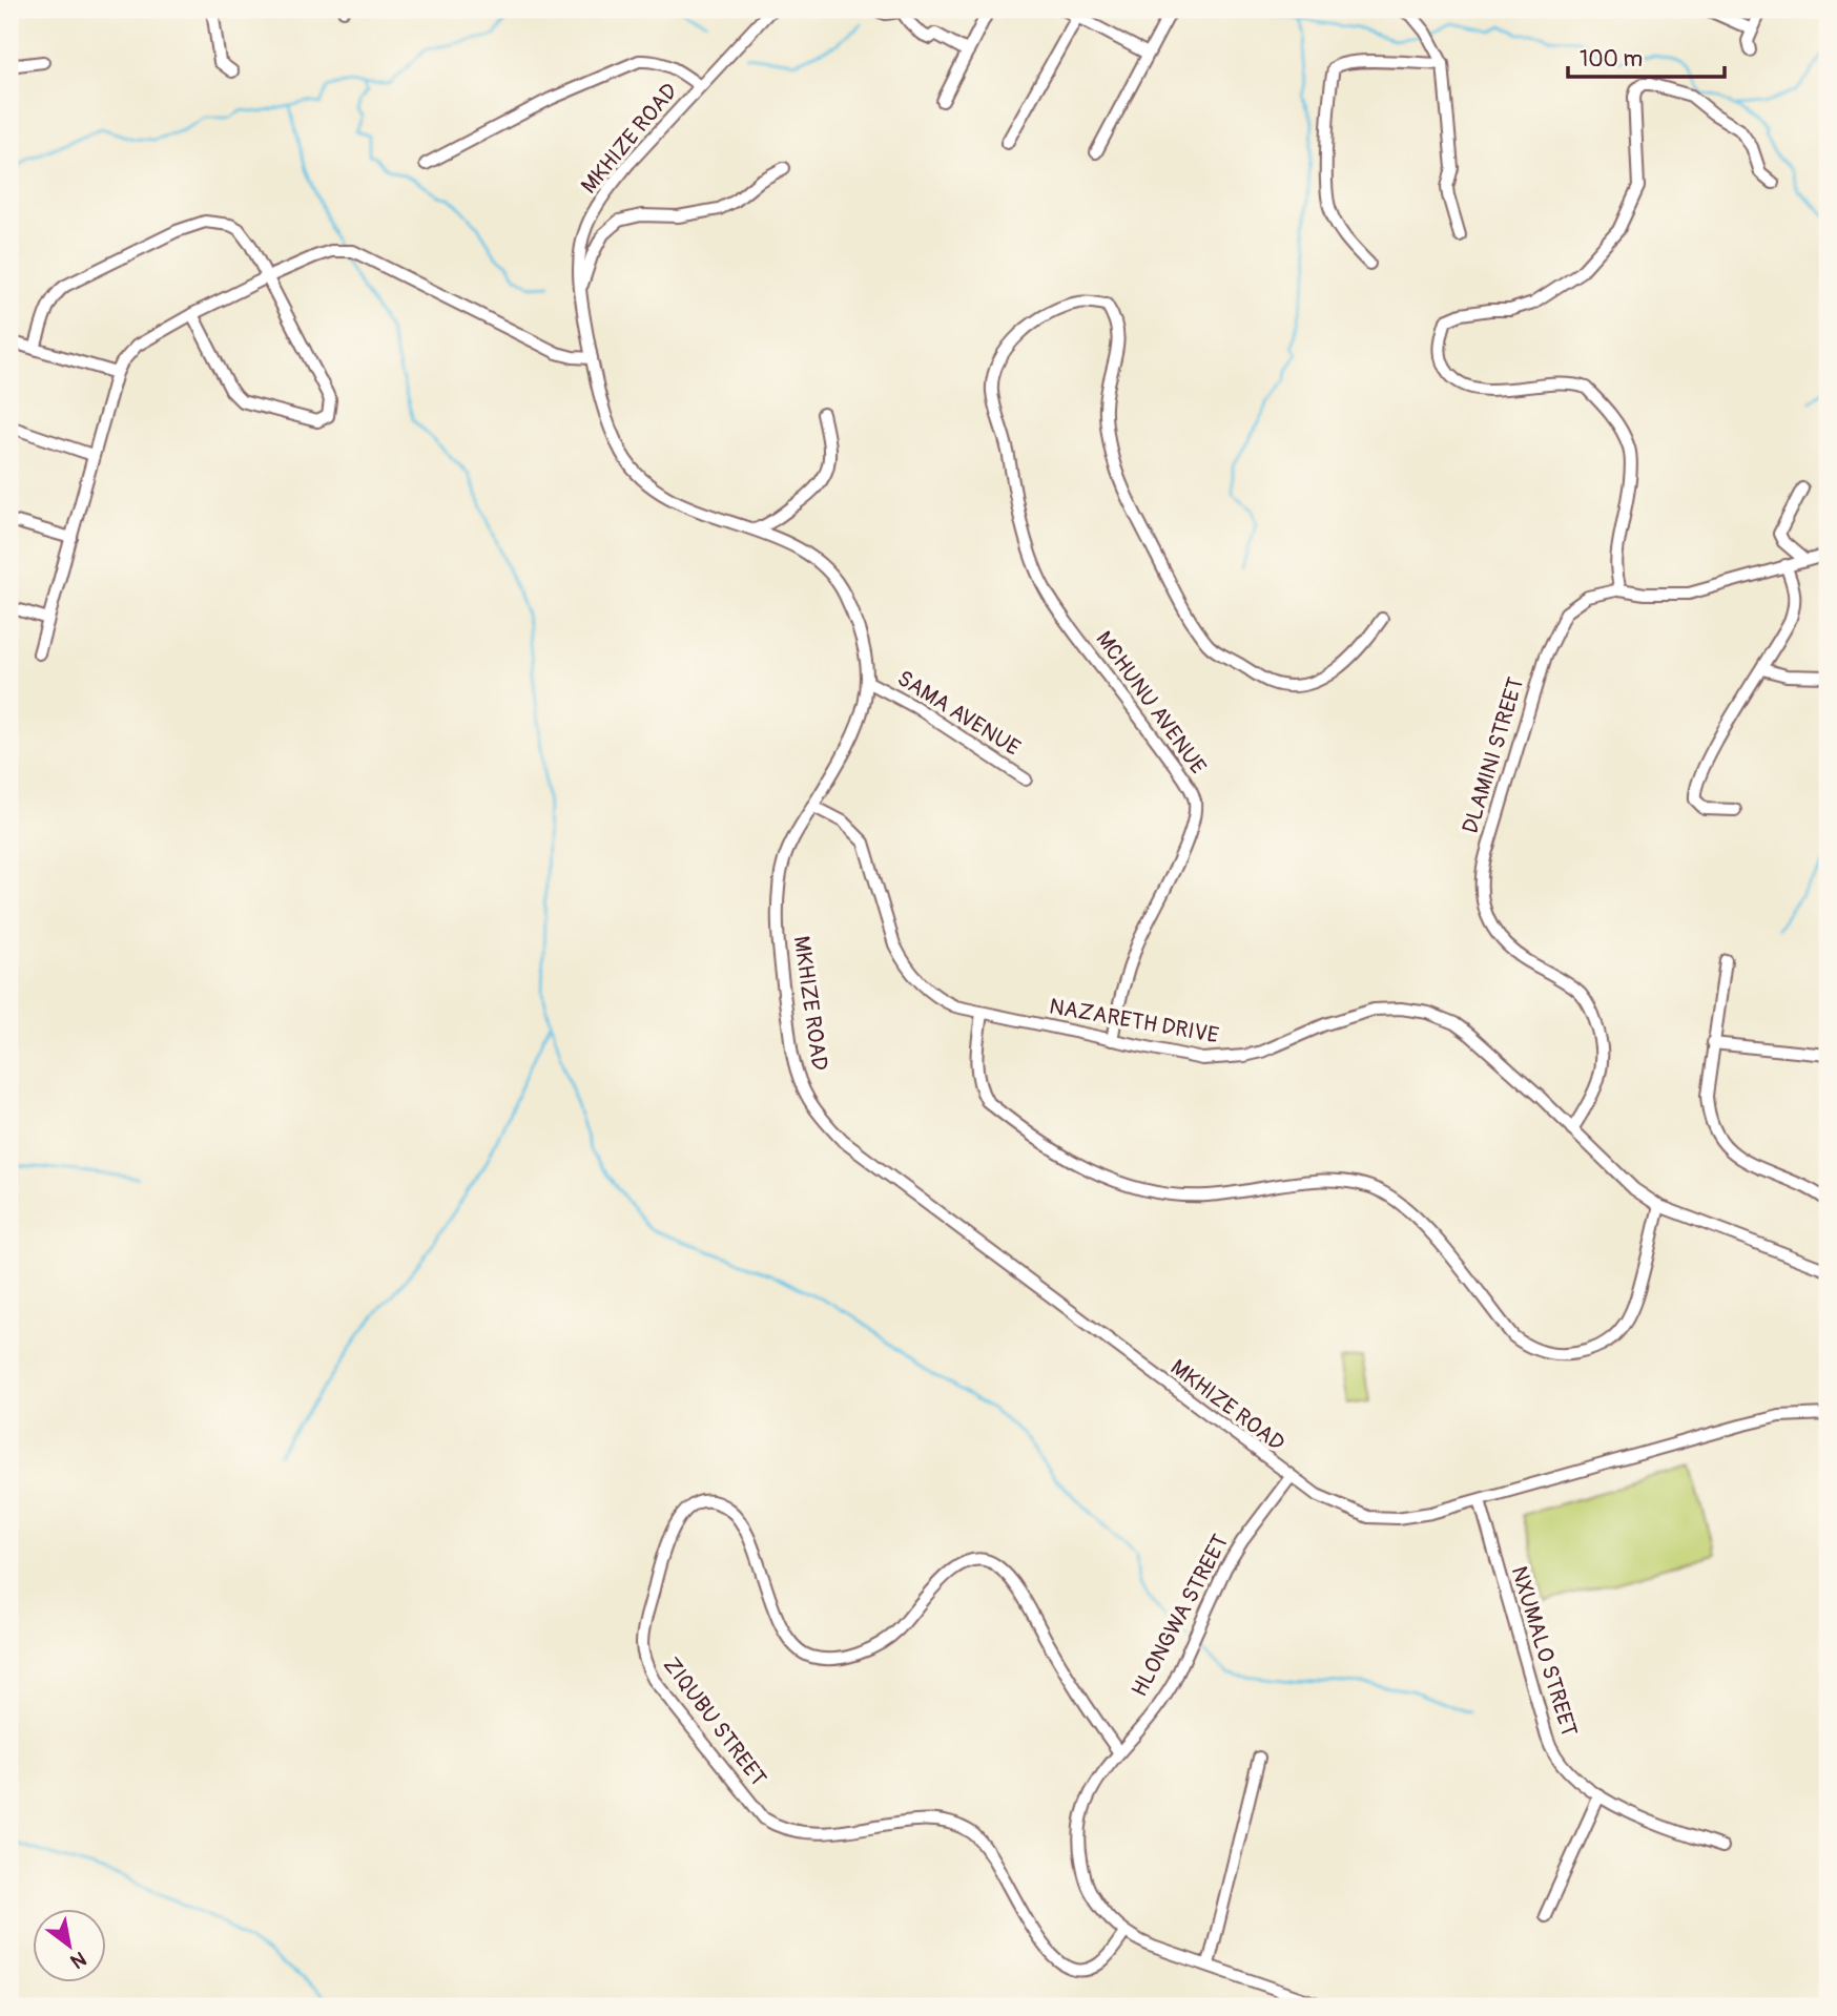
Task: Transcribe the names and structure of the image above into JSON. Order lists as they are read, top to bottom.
{
  "streets": {
    "street": [
      "MKHIZE ROAD",
      "MCHUNU AVENUE",
      "SAMA AVENUE",
      "DLAMINI STREET",
      "NAZARETH DRIVE",
      "HLONGWA STREET",
      "NXUMALO STREET",
      "ZIQUBU STREET"
    ]
  },
  "crossings": [
    ["MKHIZE ROAD", "SAMA AVENUE"],
    ["MKHIZE ROAD", "NAZARETH DRIVE"],
    ["MKHIZE ROAD", "HLONGWA STREET"],
    ["MKHIZE ROAD", "NXUMALO STREET"],
    ["MCHUNU AVENUE", "NAZARETH DRIVE"],
    ["DLAMINI STREET", "NAZARETH DRIVE"],
    ["HLONGWA STREET", "ZIQUBU STREET"]
  ],
  "scale_bar": "100 m",
  "north": "bottom right"
}
